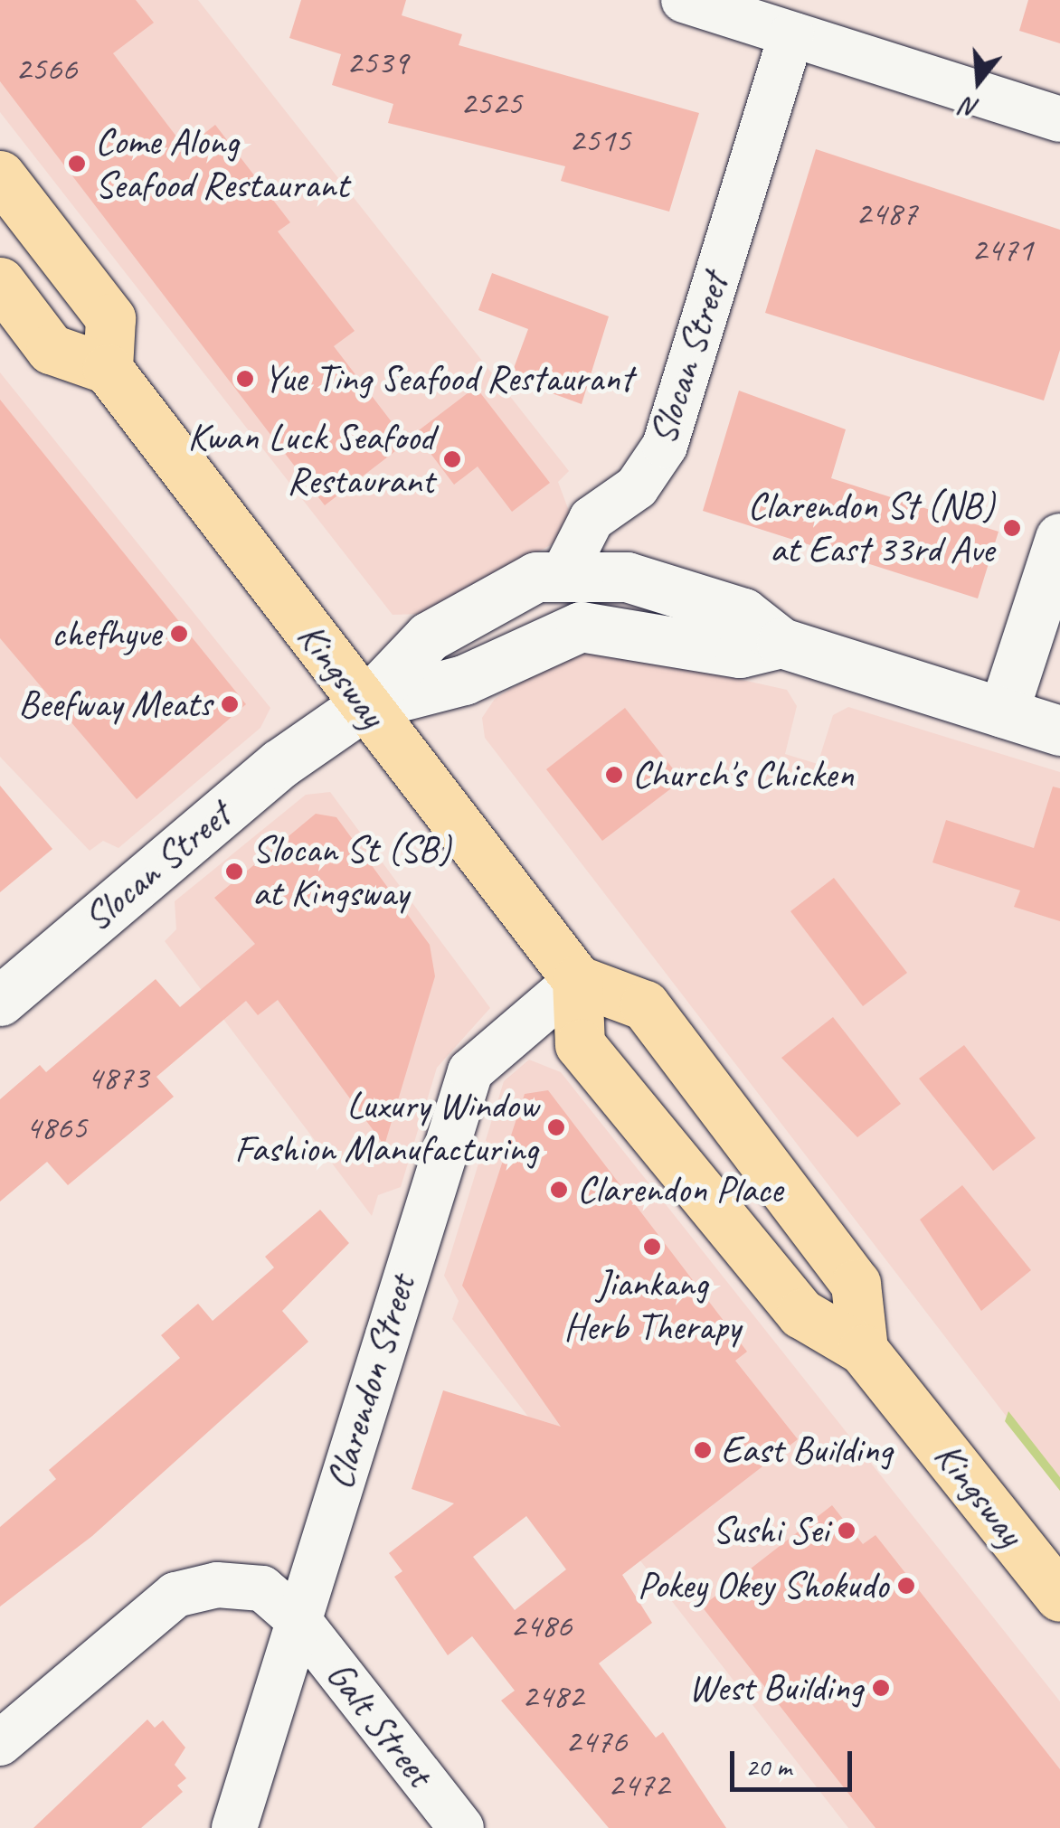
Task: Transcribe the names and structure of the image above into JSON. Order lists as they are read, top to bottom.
{
  "streets": {
    "main road": ["Kingsway"],
    "street": ["Slocan Street", "Clarendon Street", "Galt Street"]
  },
  "crossings": [
    ["Slocan Street", "Kingsway"],
    ["Kingsway", "Clarendon Street"],
    ["Clarendon Street", "Galt Street"]
  ],
  "places": [
    "Come Along Seafood Restaurant",
    "Yue Ting Seafood Restaurant",
    "Kwan Luck Seafood Restaurant",
    "Clarendon St (NB) at East 33rd Ave",
    "chefhyve",
    "Beefway Meats",
    "Church's Chicken",
    "Slocan St (SB) at Kingsway",
    "Luxury Window Fashion Manufacturing",
    "Clarendon Place",
    "Jiankang Herb Therapy",
    "East Building",
    "Sushi Sei",
    "Pokey Okey Shokudo",
    "West Building"
  ],
  "house_numbers": [
    "2539",
    "2566",
    "2525",
    "2515",
    "2487",
    "2471",
    "4873",
    "4865",
    "2486",
    "2482",
    "2476",
    "2472"
  ],
  "scale_bar": "20 m",
  "north": "bottom"
}
